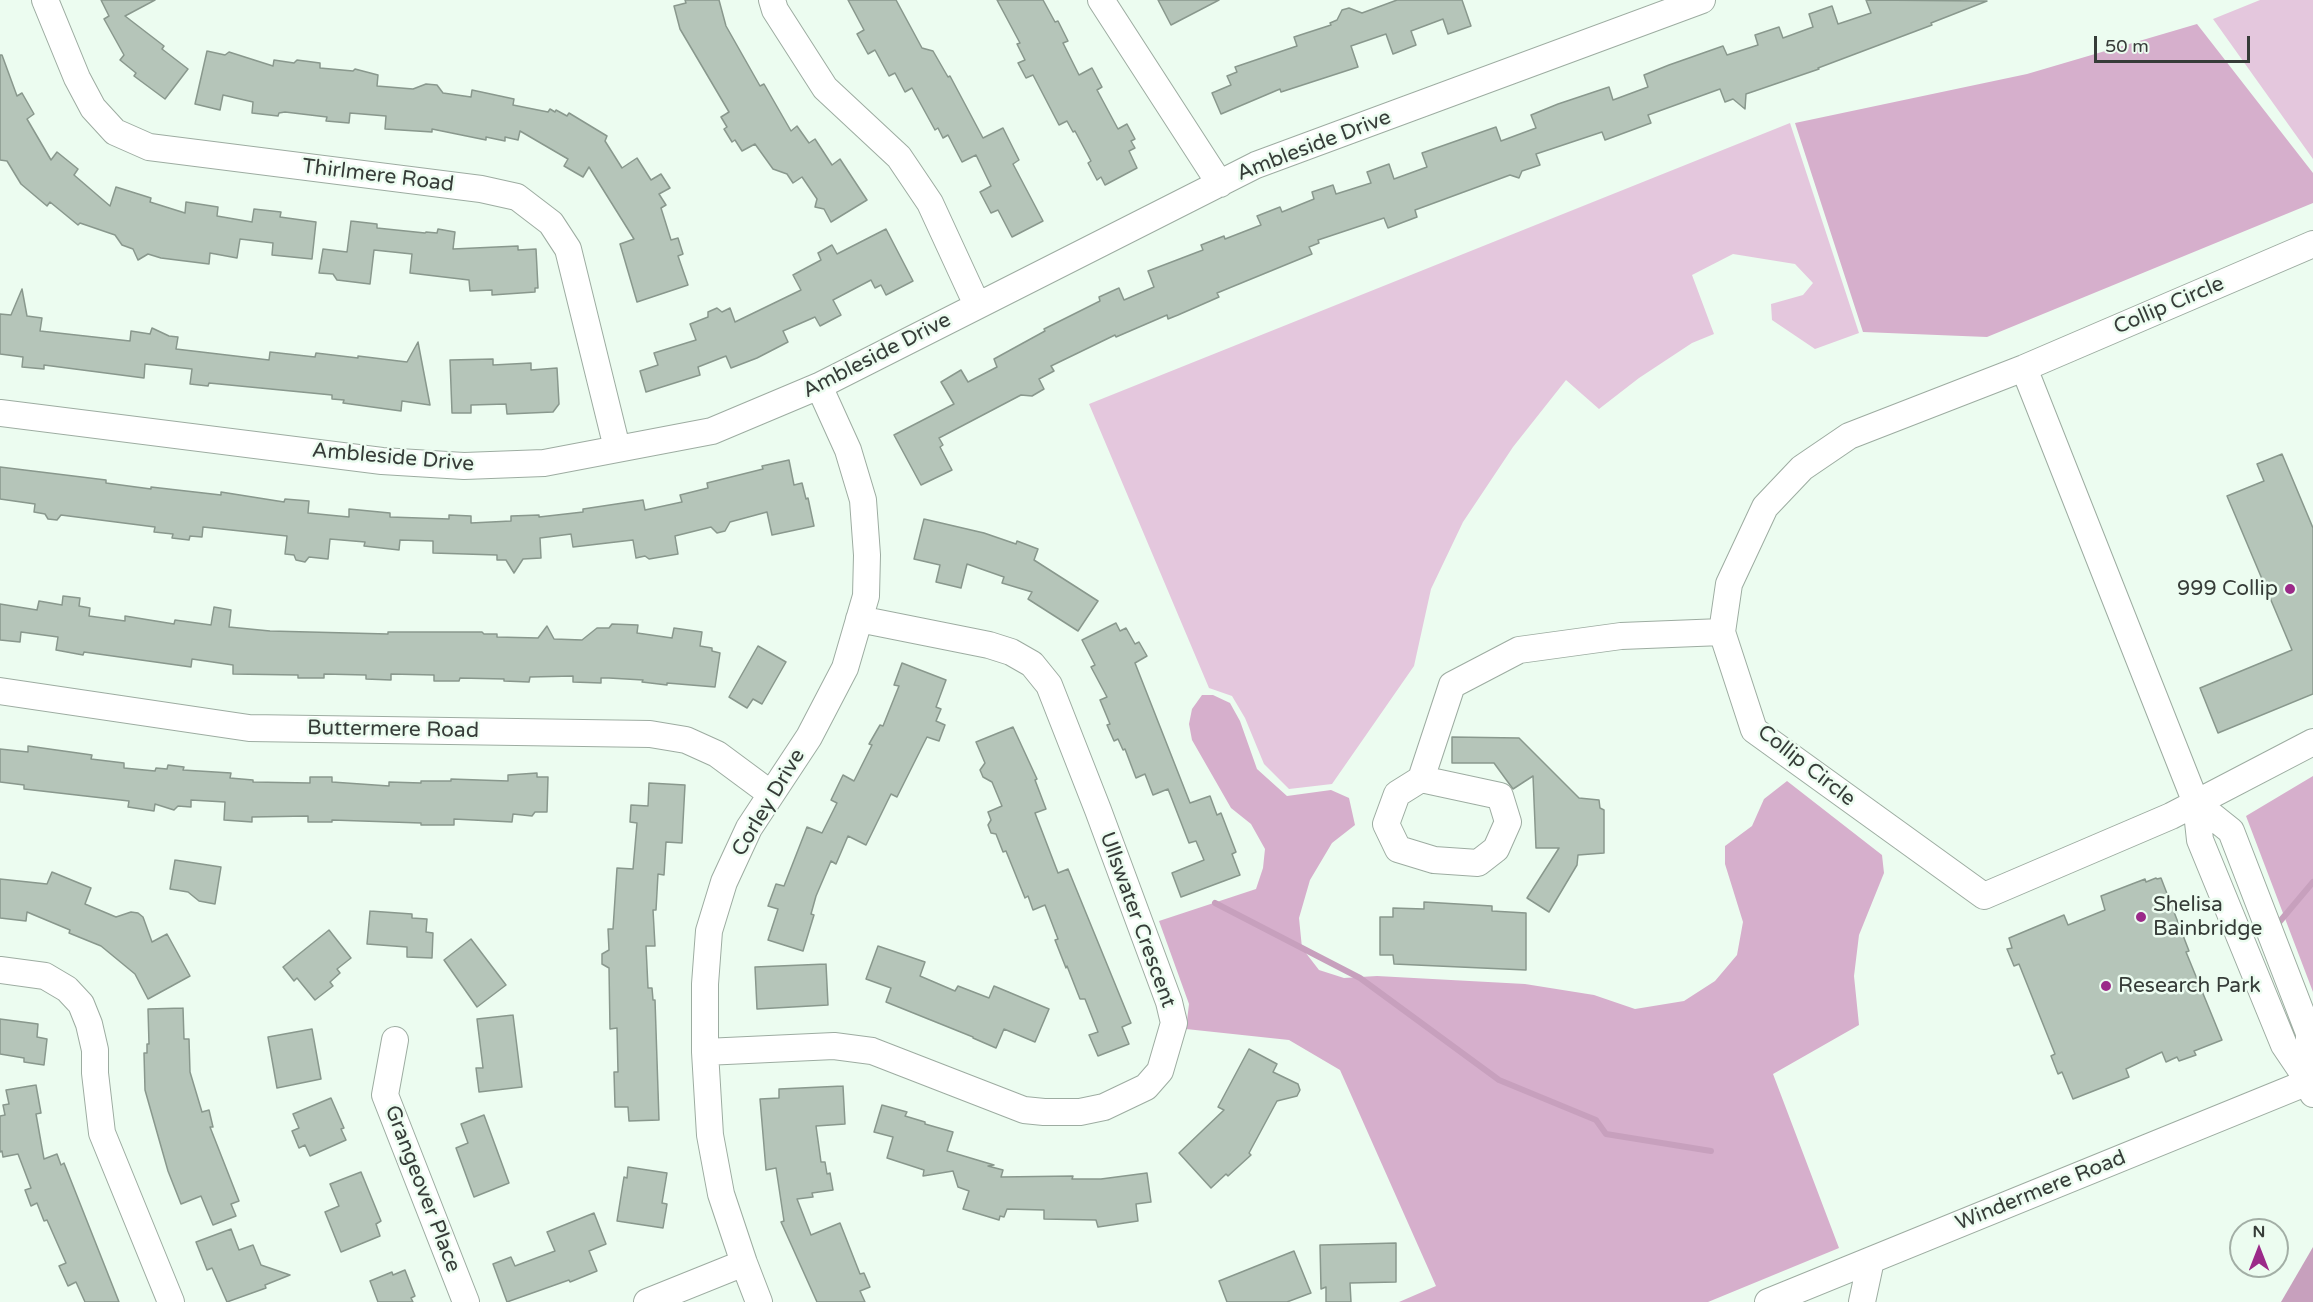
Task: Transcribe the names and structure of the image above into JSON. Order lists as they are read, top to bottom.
{
  "streets": {
    "street": [
      "Ambleside Drive",
      "Thirlmere Road",
      "Collip Circle",
      "Buttermere Road",
      "Corley Drive",
      "Ullswater Crescent",
      "Grangeover Place",
      "Windermere Road"
    ]
  },
  "crossings": [
    ["Ambleside Drive", "Thirlmere Road"],
    ["Ambleside Drive", "Corley Drive"],
    ["Buttermere Road", "Corley Drive"],
    ["Corley Drive", "Ullswater Crescent"]
  ],
  "places": ["999 Collip", "Shelisa Bainbridge", "Research Park"],
  "scale_bar": "50 m",
  "north": "top"
}
